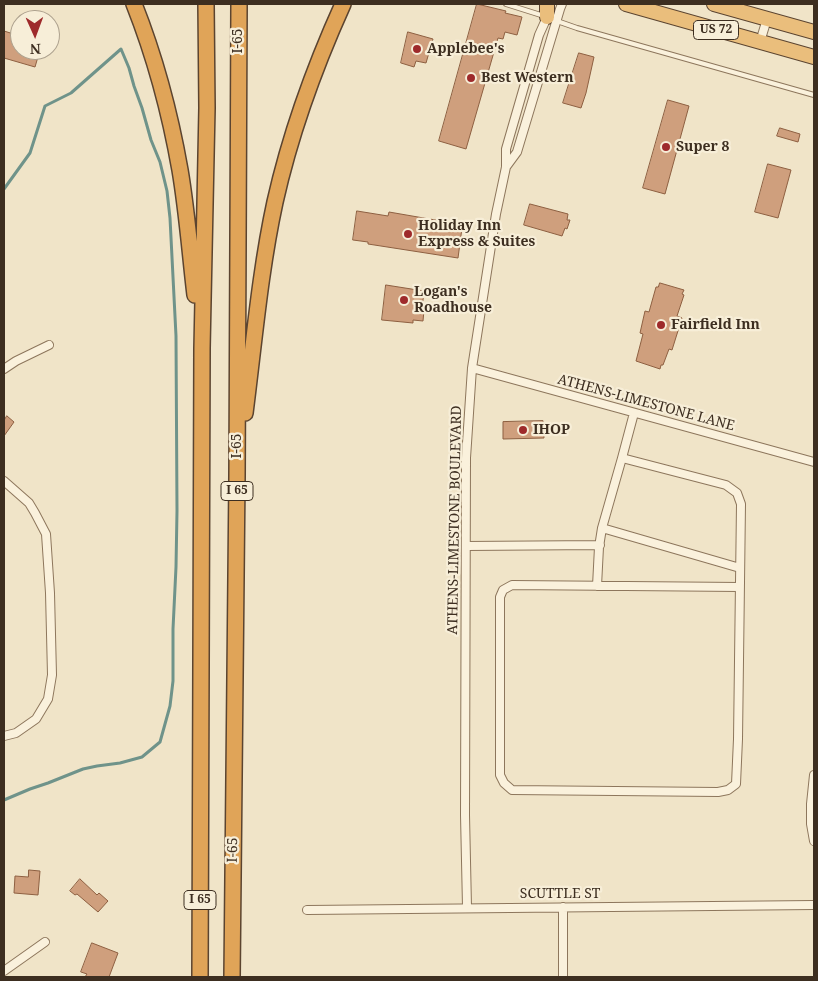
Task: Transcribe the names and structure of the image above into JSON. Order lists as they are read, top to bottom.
{
  "streets": {
    "highway": ["US 72", "I-65", "I 65"],
    "street": ["ATHENS-LIMESTONE LANE", "ATHENS-LIMESTONE BOULEVARD", "SCUTTLE ST"]
  },
  "crossings": [
    ["ATHENS-LIMESTONE LANE", "ATHENS-LIMESTONE BOULEVARD"],
    ["ATHENS-LIMESTONE BOULEVARD", "SCUTTLE ST"]
  ],
  "places": [
    "Applebee's",
    "Best Western",
    "Super 8",
    "Holiday Inn Express & Suites",
    "Logan's Roadhouse",
    "Fairfield Inn",
    "IHOP"
  ],
  "north": "bottom"
}
